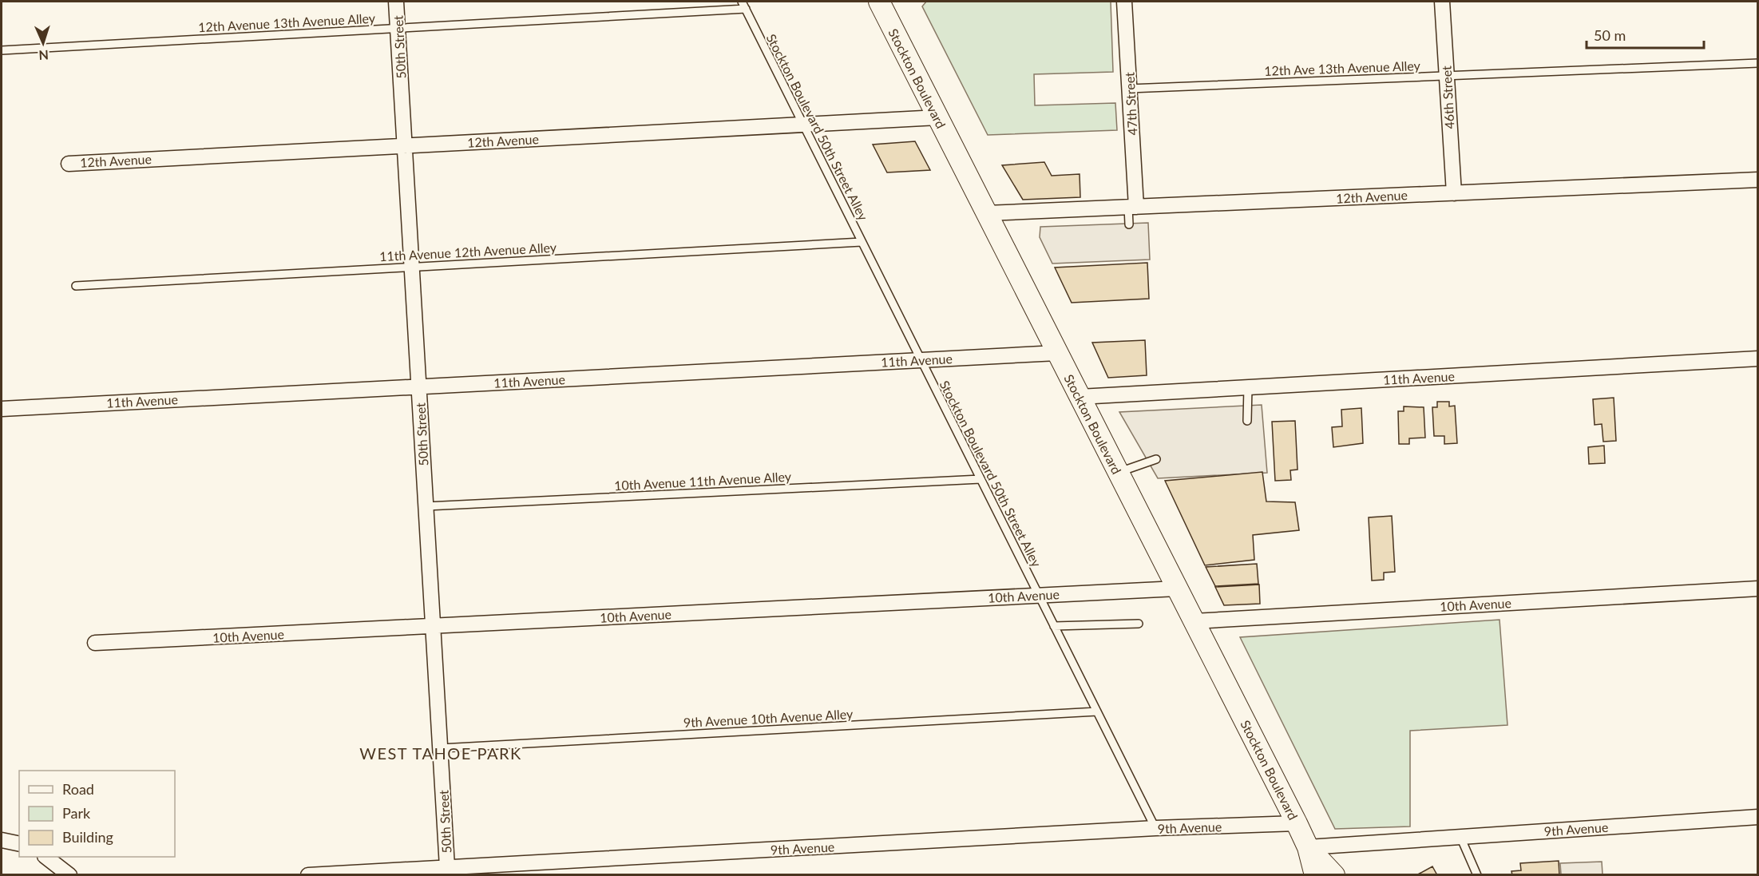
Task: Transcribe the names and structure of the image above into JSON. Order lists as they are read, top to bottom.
{
  "streets": {
    "main road": ["Stockton Boulevard"],
    "street": [
      "50th Street",
      "46th Street",
      "47th Street",
      "12th Avenue",
      "11th Avenue",
      "10th Avenue",
      "9th Avenue"
    ],
    "lane": [
      "12th Avenue 13th Avenue Alley",
      "12th Ave 13th Avenue Alley",
      "Stockton Boulevard 50th Street Alley",
      "11th Avenue 12th Avenue Alley",
      "10th Avenue 11th Avenue Alley",
      "9th Avenue 10th Avenue Alley"
    ]
  },
  "crossings": [
    ["12th Avenue 13th Avenue Alley", "50th Street"],
    ["12th Avenue 13th Avenue Alley", "Stockton Boulevard 50th Street Alley"],
    ["50th Street", "12th Avenue"],
    ["50th Street", "11th Avenue 12th Avenue Alley"],
    ["50th Street", "11th Avenue"],
    ["50th Street", "10th Avenue 11th Avenue Alley"],
    ["50th Street", "10th Avenue"],
    ["50th Street", "9th Avenue 10th Avenue Alley"],
    ["50th Street", "9th Avenue"],
    ["12th Ave 13th Avenue Alley", "46th Street"],
    ["12th Ave 13th Avenue Alley", "47th Street"],
    ["Stockton Boulevard", "12th Avenue"],
    ["Stockton Boulevard", "11th Avenue"],
    ["Stockton Boulevard", "10th Avenue"],
    ["Stockton Boulevard", "9th Avenue"],
    ["46th Street", "12th Avenue"],
    ["47th Street", "12th Avenue"],
    ["Stockton Boulevard 50th Street Alley", "12th Avenue"],
    ["Stockton Boulevard 50th Street Alley", "11th Avenue 12th Avenue Alley"],
    ["Stockton Boulevard 50th Street Alley", "11th Avenue"],
    ["Stockton Boulevard 50th Street Alley", "10th Avenue 11th Avenue Alley"],
    ["Stockton Boulevard 50th Street Alley", "10th Avenue"],
    ["Stockton Boulevard 50th Street Alley", "9th Avenue 10th Avenue Alley"],
    ["Stockton Boulevard 50th Street Alley", "9th Avenue"]
  ],
  "districts": ["WEST TAHOE PARK"],
  "legend": ["Road", "Park", "Building"],
  "scale_bar": "50 m",
  "north": "bottom"
}
